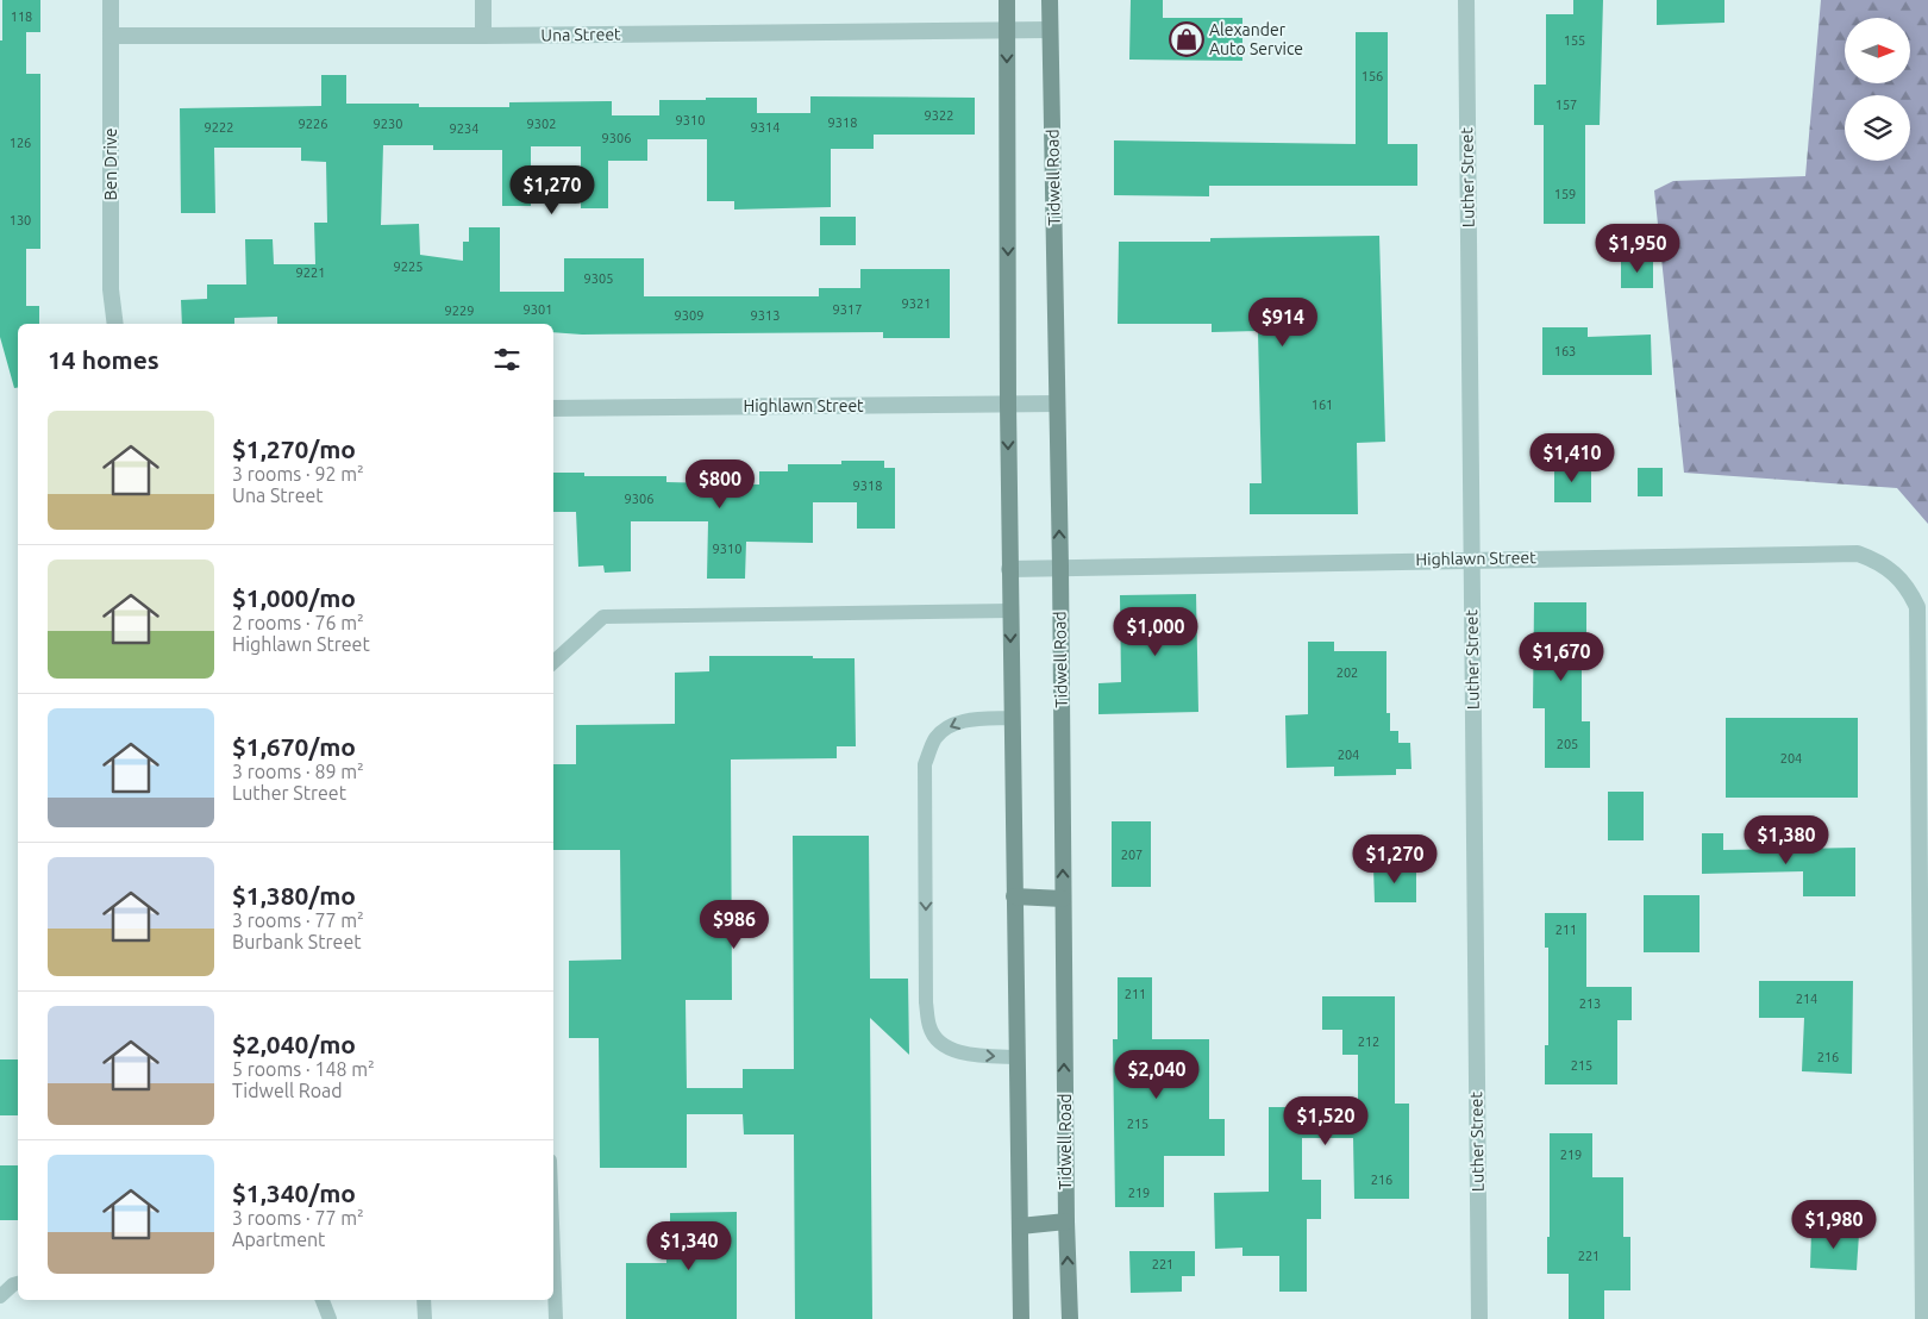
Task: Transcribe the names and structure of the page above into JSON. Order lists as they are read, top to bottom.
{
  "streets": {
    "main road": ["Tidwell Road"],
    "street": [
      "Una Street",
      "Ben Drive",
      "Luther Street",
      "Highlawn Street"
    ]
  },
  "crossings": [
    ["Una Street", "Ben Drive"],
    ["Una Street", "Tidwell Road"],
    ["Tidwell Road", "Highlawn Street"],
    ["Luther Street", "Highlawn Street"]
  ],
  "places": {
    "shop": ["Alexander Auto Service"]
  },
  "house_numbers": [
    "118",
    "155",
    "156",
    "157",
    "9322",
    "9310",
    "9318",
    "9226",
    "9230",
    "9302",
    "9222",
    "9314",
    "9234",
    "9306",
    "126",
    "159",
    "130",
    "9225",
    "9221",
    "9305",
    "9321",
    "9301",
    "9317",
    "9229",
    "9309",
    "9313",
    "163",
    "161",
    "9318",
    "9306",
    "9310",
    "202",
    "205",
    "204",
    "204",
    "207",
    "211",
    "211",
    "214",
    "213",
    "212",
    "216",
    "215",
    "215",
    "219",
    "216",
    "219",
    "221",
    "221"
  ],
  "north": "right",
  "page": {
    "price": [
      "$1,270",
      "$1,950",
      "$914",
      "$1,410",
      "$800",
      "$1,000",
      "$1,670",
      "$1,380",
      "$1,270",
      "$986",
      "$2,040",
      "$1,520",
      "$1,980",
      "$1,340"
    ],
    "heading": "14 homes",
    "list": [
      {
        "name": "$1,270/mo",
        "note": "3 rooms · 92 m² · Una Street"
      },
      {
        "name": "$1,000/mo",
        "note": "2 rooms · 76 m² · Highlawn Street"
      },
      {
        "name": "$1,670/mo",
        "note": "3 rooms · 89 m² · Luther Street"
      },
      {
        "name": "$1,380/mo",
        "note": "3 rooms · 77 m² · Burbank Street"
      },
      {
        "name": "$2,040/mo",
        "note": "5 rooms · 148 m² · Tidwell Road"
      },
      {
        "name": "$1,340/mo",
        "note": "3 rooms · 77 m² · Apartment"
      }
    ]
  }
}
